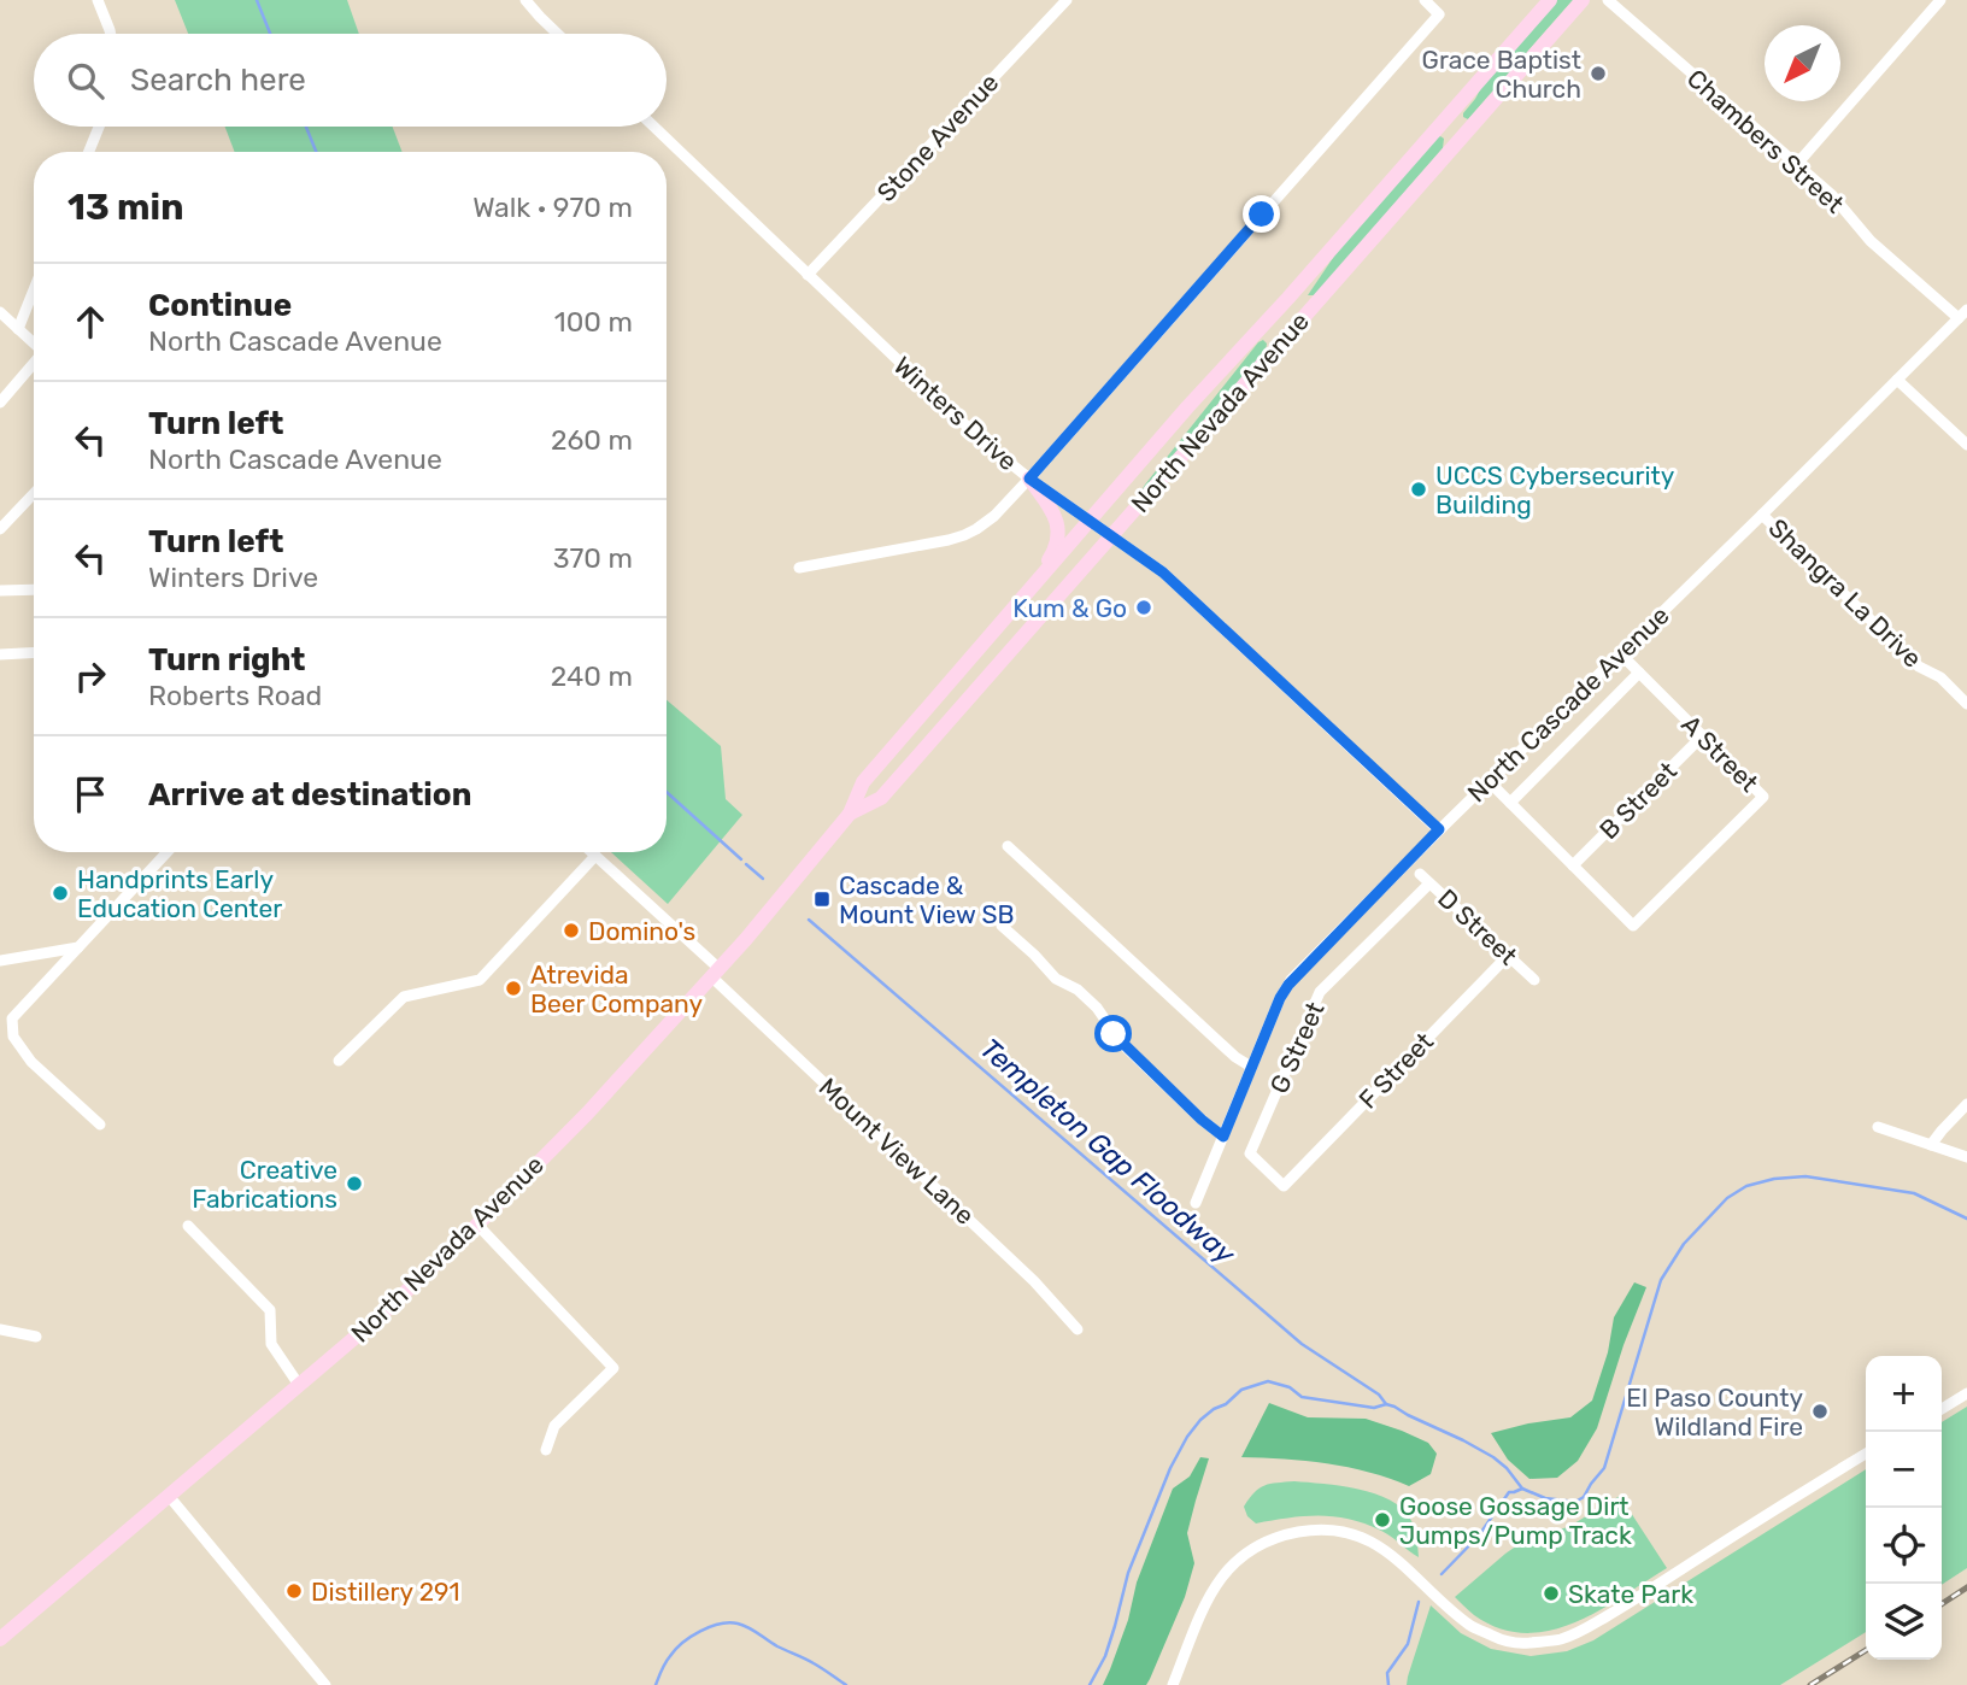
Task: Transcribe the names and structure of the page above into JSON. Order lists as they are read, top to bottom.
{
  "streets": {
    "main road": ["North Nevada Avenue"],
    "street": [
      "Stone Avenue",
      "Chambers Street",
      "Winters Drive",
      "Shangra La Drive",
      "North Cascade Avenue",
      "A Street",
      "B Street",
      "D Street",
      "G Street",
      "F Street",
      "Mount View Lane"
    ]
  },
  "crossings": [
    ["Stone Avenue", "Winters Drive"],
    ["Chambers Street", "North Cascade Avenue"],
    ["North Nevada Avenue", "Winters Drive"],
    ["North Nevada Avenue", "Mount View Lane"],
    ["Winters Drive", "North Cascade Avenue"],
    ["Shangra La Drive", "North Cascade Avenue"],
    ["North Cascade Avenue", "A Street"],
    ["North Cascade Avenue", "D Street"],
    ["A Street", "B Street"],
    ["D Street", "G Street"],
    ["D Street", "F Street"],
    ["G Street", "F Street"]
  ],
  "water": ["Templeton Gap Floodway"],
  "places": {
    "other": [
      "Grace Baptist Church",
      "UCCS Cybersecurity Building",
      "Kum & Go",
      "Handprints Early Education Center",
      "Domino's",
      "Atrevida Beer Company",
      "Creative Fabrications",
      "El Paso County Wildland Fire",
      "Goose Gossage Dirt Jumps/Pump Track",
      "Distillery 291",
      "Skate Park"
    ],
    "transit": ["Cascade & Mount View SB"]
  },
  "north": "bottom left",
  "page": {
    "search": "Search here",
    "heading": ["13 min", "Walk · 970 m"],
    "list": [
      ["Continue", "North Cascade Avenue", "100 m"],
      ["Turn left", "North Cascade Avenue", "260 m"],
      ["Turn left", "Winters Drive", "370 m"],
      ["Turn right", "Roberts Road", "240 m"],
      "Arrive at destination"
    ],
    "map_buttons": ["+", "−"]
  }
}
